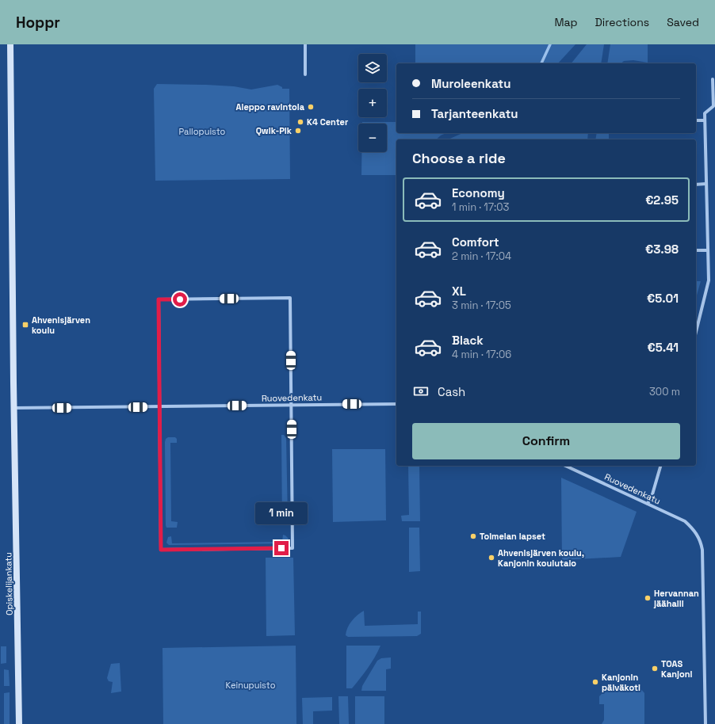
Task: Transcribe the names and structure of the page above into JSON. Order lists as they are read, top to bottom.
{
  "streets": {
    "main road": ["Opiskelijankatu"],
    "street": ["Ruovedenkatu"]
  },
  "crossings": [
    ["Ruovedenkatu", "Opiskelijankatu"]
  ],
  "parks": ["Pallopuisto", "Keinupuisto"],
  "places": {
    "other": [
      "Aleppo ravintola",
      "K4 Center",
      "Qwik-Pik",
      "Toimelan lapset",
      "Ahvenisjärven koulu, Kanjonin koulutalo",
      "Hervannan jäähalli",
      "TOAS Kanjoni",
      "Kanjonin päiväkoti"
    ],
    "transit": ["Ahvenisjärven koulu"]
  },
  "page": {
    "header": "Hoppr",
    "nav": ["Map", "Directions", "Saved"],
    "map_buttons": ["+", "−"],
    "banner": ["Muroleenkatu", "Tarjanteenkatu"],
    "heading": "Choose a ride",
    "list": [
      {
        "name": "Economy",
        "note": "1 min · 17:03",
        "value": "€2.95"
      },
      {
        "name": "Comfort",
        "note": "2 min · 17:04",
        "value": "€3.98"
      },
      {
        "name": "XL",
        "note": "3 min · 17:05",
        "value": "€5.01"
      },
      {
        "name": "Black",
        "note": "4 min · 17:06",
        "value": "€5.41"
      }
    ],
    "pay": ["Cash", "300 m"],
    "buttons": "Confirm",
    "bubble": "1 min"
  }
}
